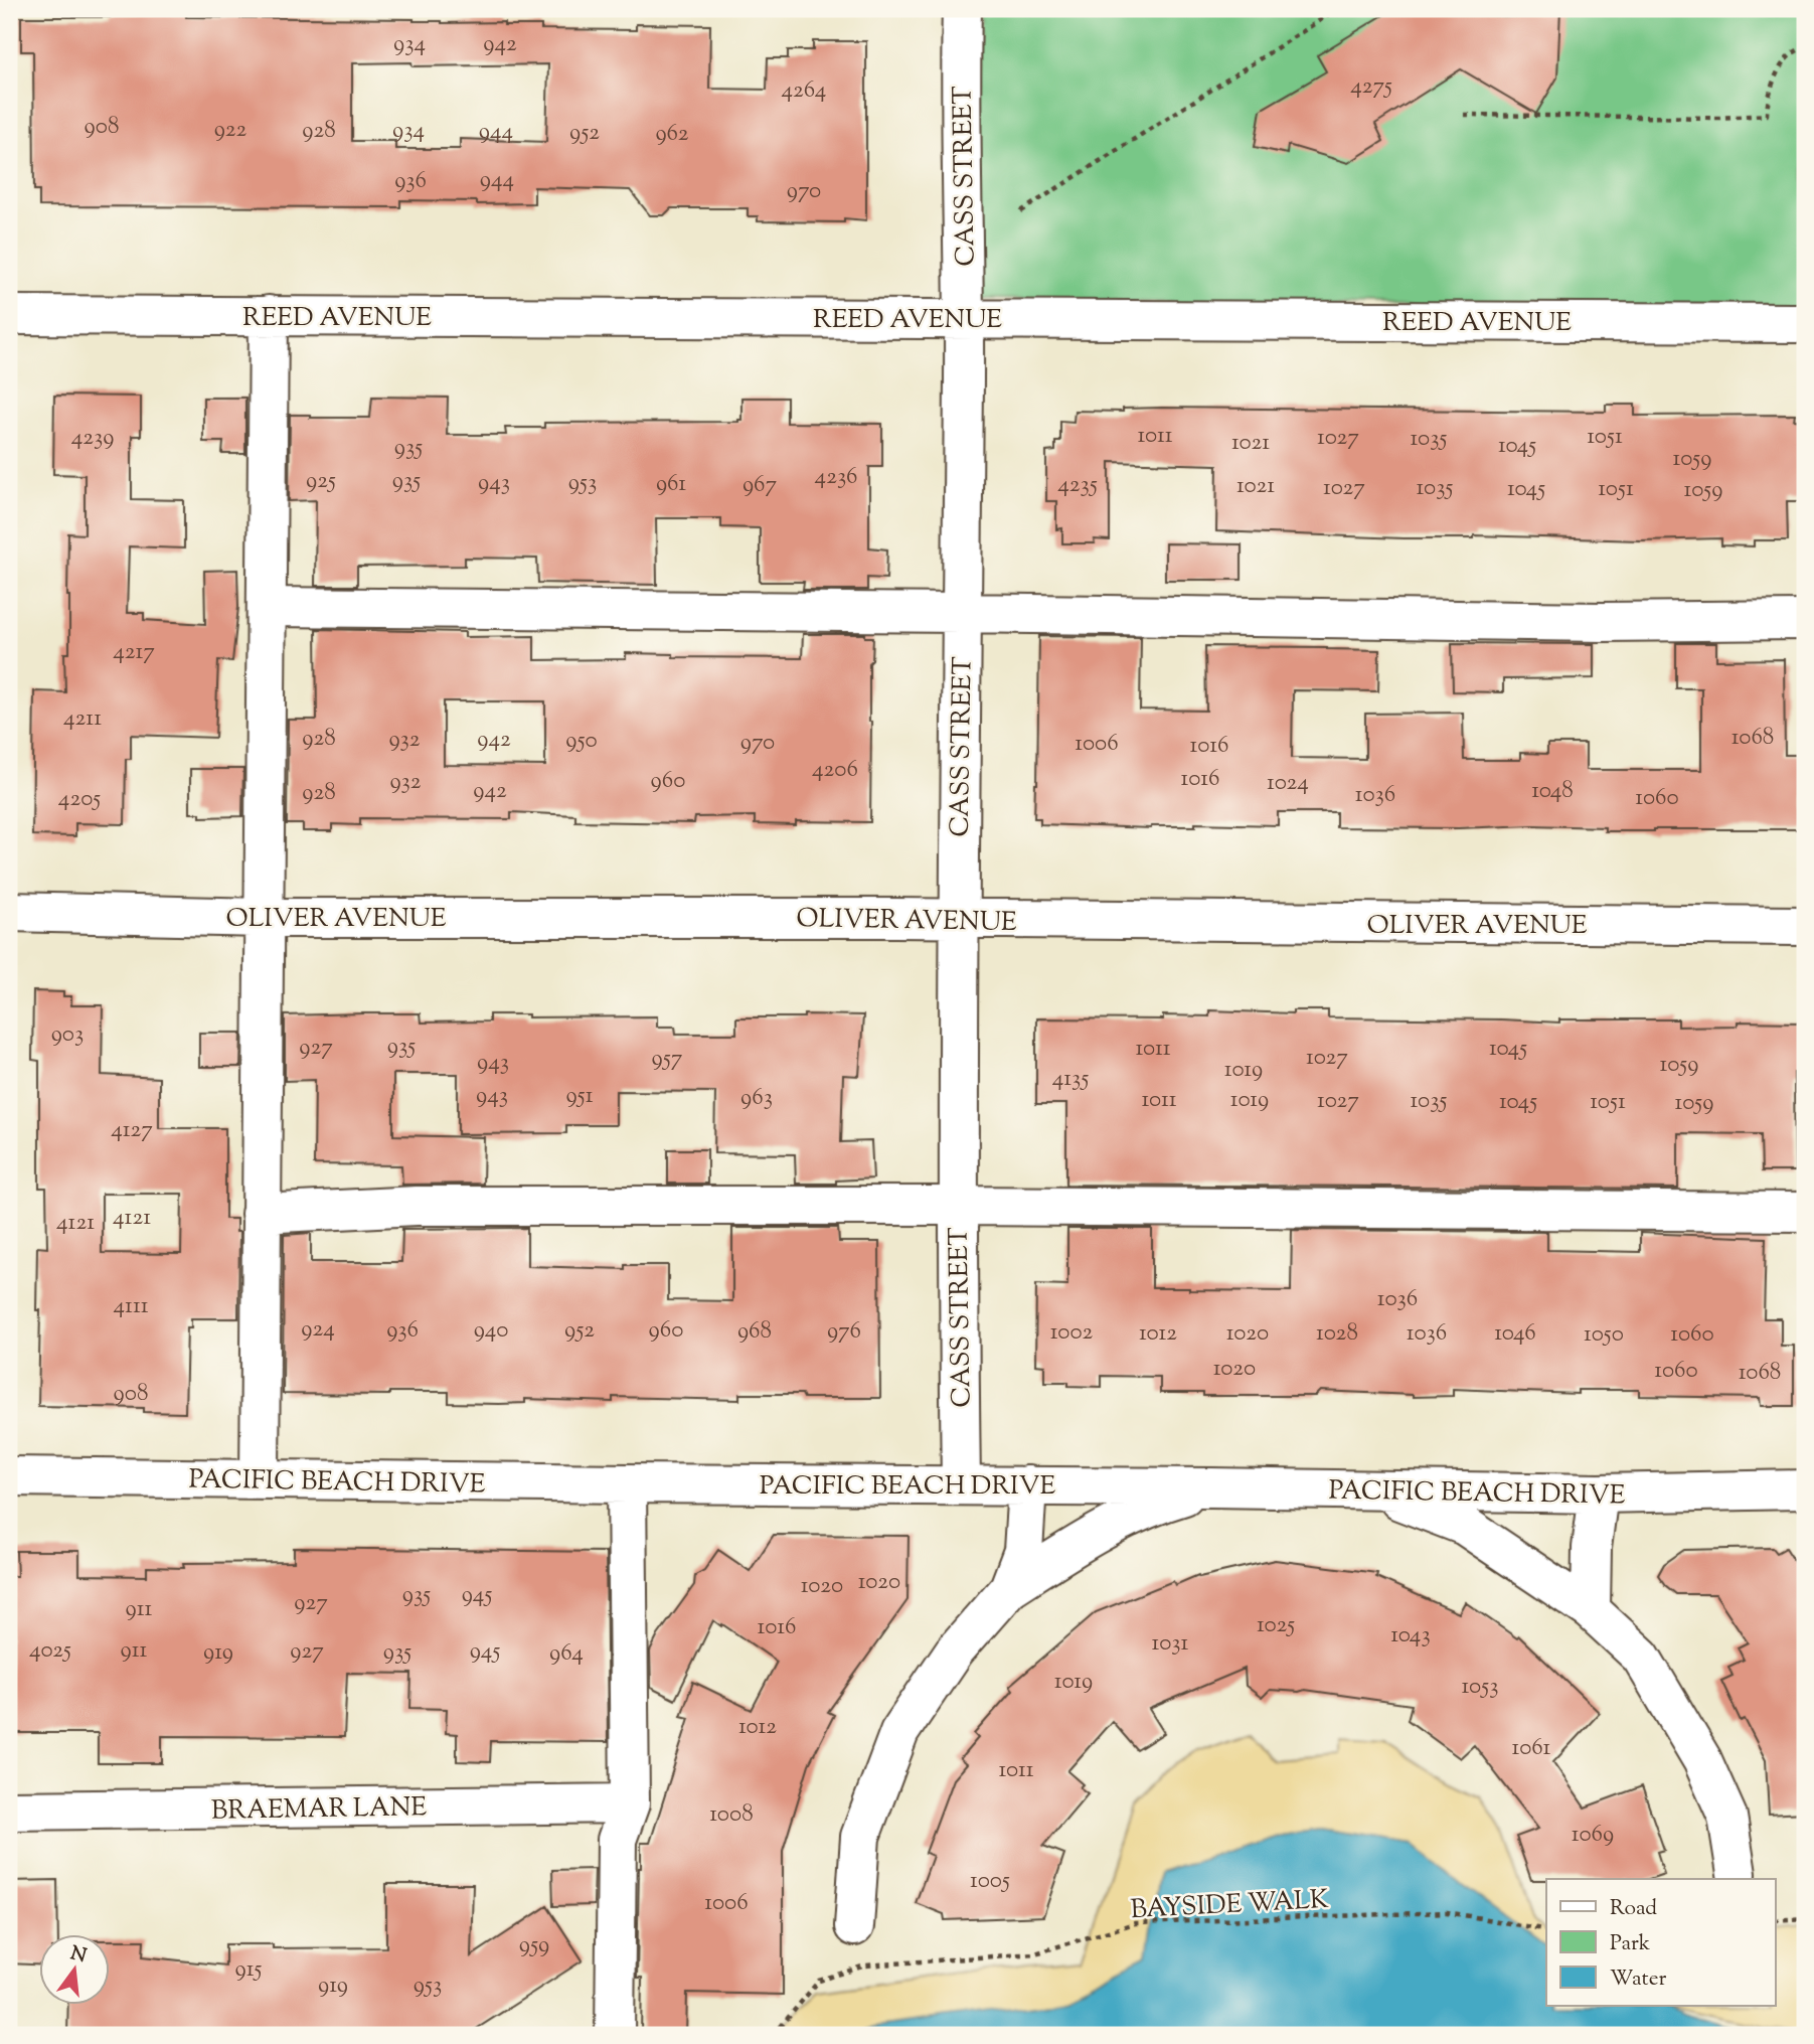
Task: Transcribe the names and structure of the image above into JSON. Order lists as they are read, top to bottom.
{
  "streets": {
    "street": [
      "CASS STREET",
      "REED AVENUE",
      "OLIVER AVENUE",
      "PACIFIC BEACH DRIVE",
      "BRAEMAR LANE"
    ],
    "path": ["BAYSIDE WALK"]
  },
  "crossings": [
    ["CASS STREET", "REED AVENUE"],
    ["CASS STREET", "OLIVER AVENUE"],
    ["CASS STREET", "PACIFIC BEACH DRIVE"]
  ],
  "house_numbers": [
    "934",
    "942",
    "4275",
    "4264",
    "908",
    "922",
    "928",
    "934",
    "944",
    "952",
    "962",
    "944",
    "936",
    "970",
    "1011",
    "1051",
    "4239",
    "1027",
    "1035",
    "1021",
    "1045",
    "935",
    "1059",
    "4236",
    "925",
    "935",
    "943",
    "953",
    "961",
    "967",
    "4235",
    "1021",
    "1027",
    "1035",
    "1045",
    "1051",
    "1059",
    "4217",
    "4211",
    "1068",
    "928",
    "932",
    "942",
    "950",
    "970",
    "1006",
    "1016",
    "4206",
    "1016",
    "960",
    "932",
    "1024",
    "942",
    "1048",
    "928",
    "1036",
    "1060",
    "4205",
    "903",
    "935",
    "927",
    "1011",
    "1045",
    "1027",
    "957",
    "943",
    "1059",
    "1019",
    "4135",
    "943",
    "951",
    "963",
    "1011",
    "1019",
    "1027",
    "1035",
    "1045",
    "1051",
    "1059",
    "4127",
    "4121",
    "4121",
    "1036",
    "4111",
    "924",
    "936",
    "940",
    "952",
    "960",
    "968",
    "976",
    "1002",
    "1012",
    "1020",
    "1028",
    "1036",
    "1046",
    "1050",
    "1060",
    "1020",
    "1060",
    "1068",
    "908",
    "1020",
    "1020",
    "935",
    "945",
    "927",
    "911",
    "1025",
    "1016",
    "1043",
    "1031",
    "4025",
    "911",
    "927",
    "945",
    "919",
    "935",
    "964",
    "1019",
    "1053",
    "1012",
    "1061",
    "1011",
    "1008",
    "1069",
    "1005",
    "1006",
    "959",
    "915",
    "919",
    "953"
  ],
  "legend": ["Road", "Park", "Water"],
  "north": "top"
}
